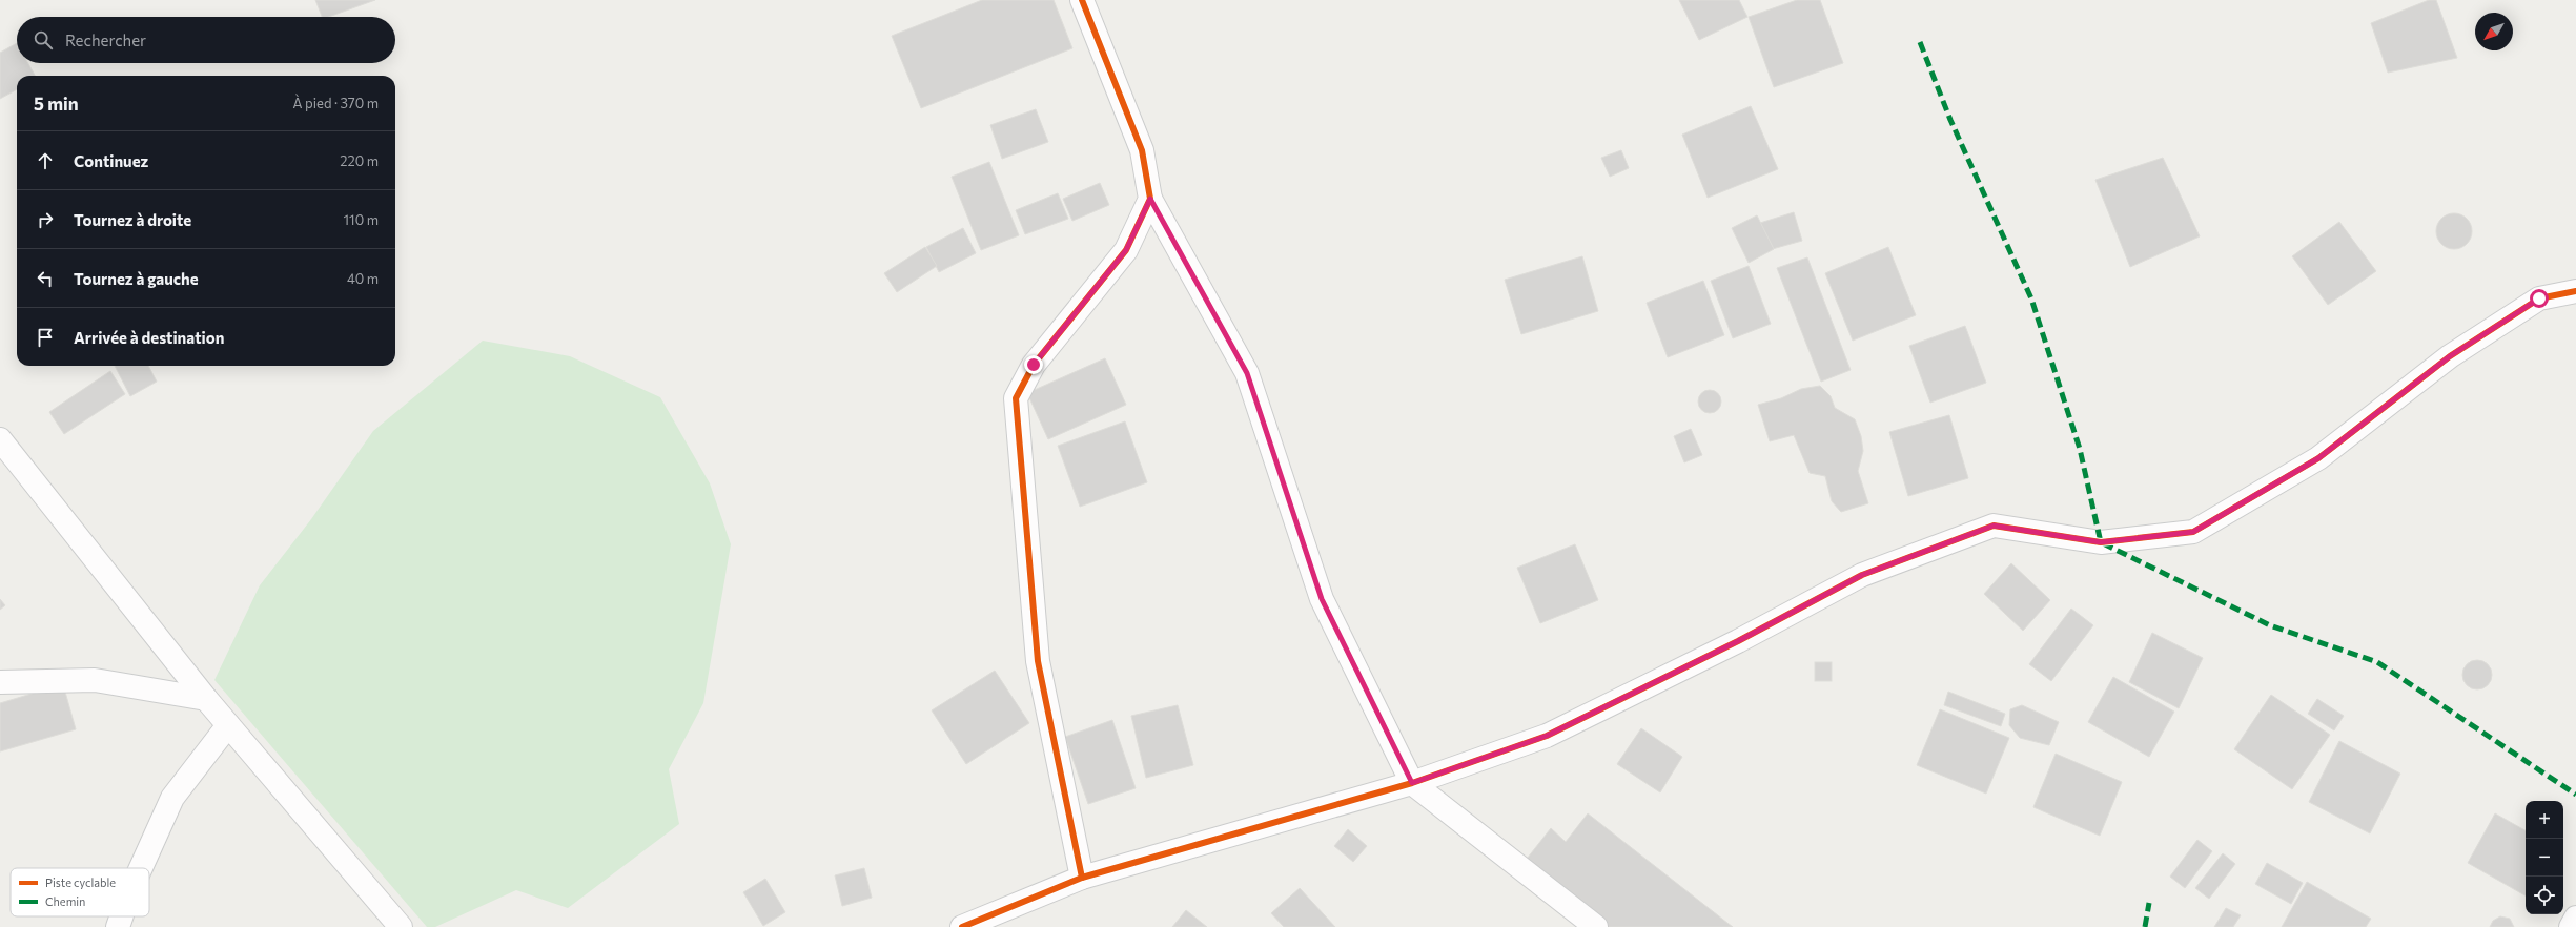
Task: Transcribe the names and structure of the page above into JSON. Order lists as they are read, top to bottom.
{
  "legend": ["Piste cyclable", "Chemin"],
  "north": "bottom left",
  "page": {
    "search": "Rechercher",
    "heading": ["5 min", "À pied · 370 m"],
    "list": [
      ["Continuez", "220 m"],
      ["Tournez à droite", "110 m"],
      ["Tournez à gauche", "40 m"],
      "Arrivée à destination"
    ],
    "map_buttons": ["+", "−"]
  }
}
